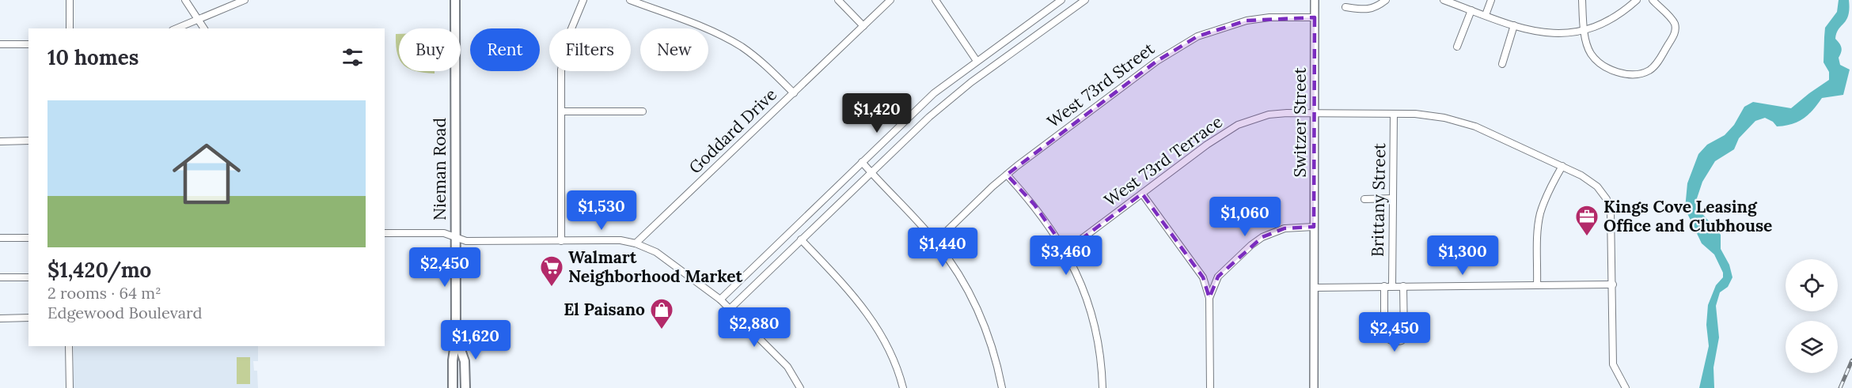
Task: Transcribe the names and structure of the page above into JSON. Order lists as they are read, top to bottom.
{
  "streets": {
    "main road": ["Nieman Road"],
    "street": [
      "West 73rd Street",
      "Switzer Street",
      "Goddard Drive",
      "West 73rd Terrace",
      "Brittany Street"
    ]
  },
  "crossings": [
    ["West 73rd Street", "Switzer Street"],
    ["Switzer Street", "West 73rd Terrace"],
    ["West 73rd Terrace", "Brittany Street"]
  ],
  "places": {
    "office": ["Kings Cove Leasing Office and Clubhouse"],
    "supermarket": ["Walmart Neighborhood Market"],
    "shop": ["El Paisano"]
  },
  "page": {
    "chip": [
      "Buy",
      "Rent",
      "Filters",
      "New"
    ],
    "heading": "10 homes",
    "list": [
      {
        "name": "$1,420/mo",
        "note": "2 rooms · 64 m² · Edgewood Boulevard"
      }
    ],
    "price": [
      "$1,420",
      "$1,530",
      "$1,060",
      "$1,440",
      "$3,460",
      "$1,300",
      "$2,450",
      "$2,880",
      "$2,450",
      "$1,620"
    ]
  }
}
